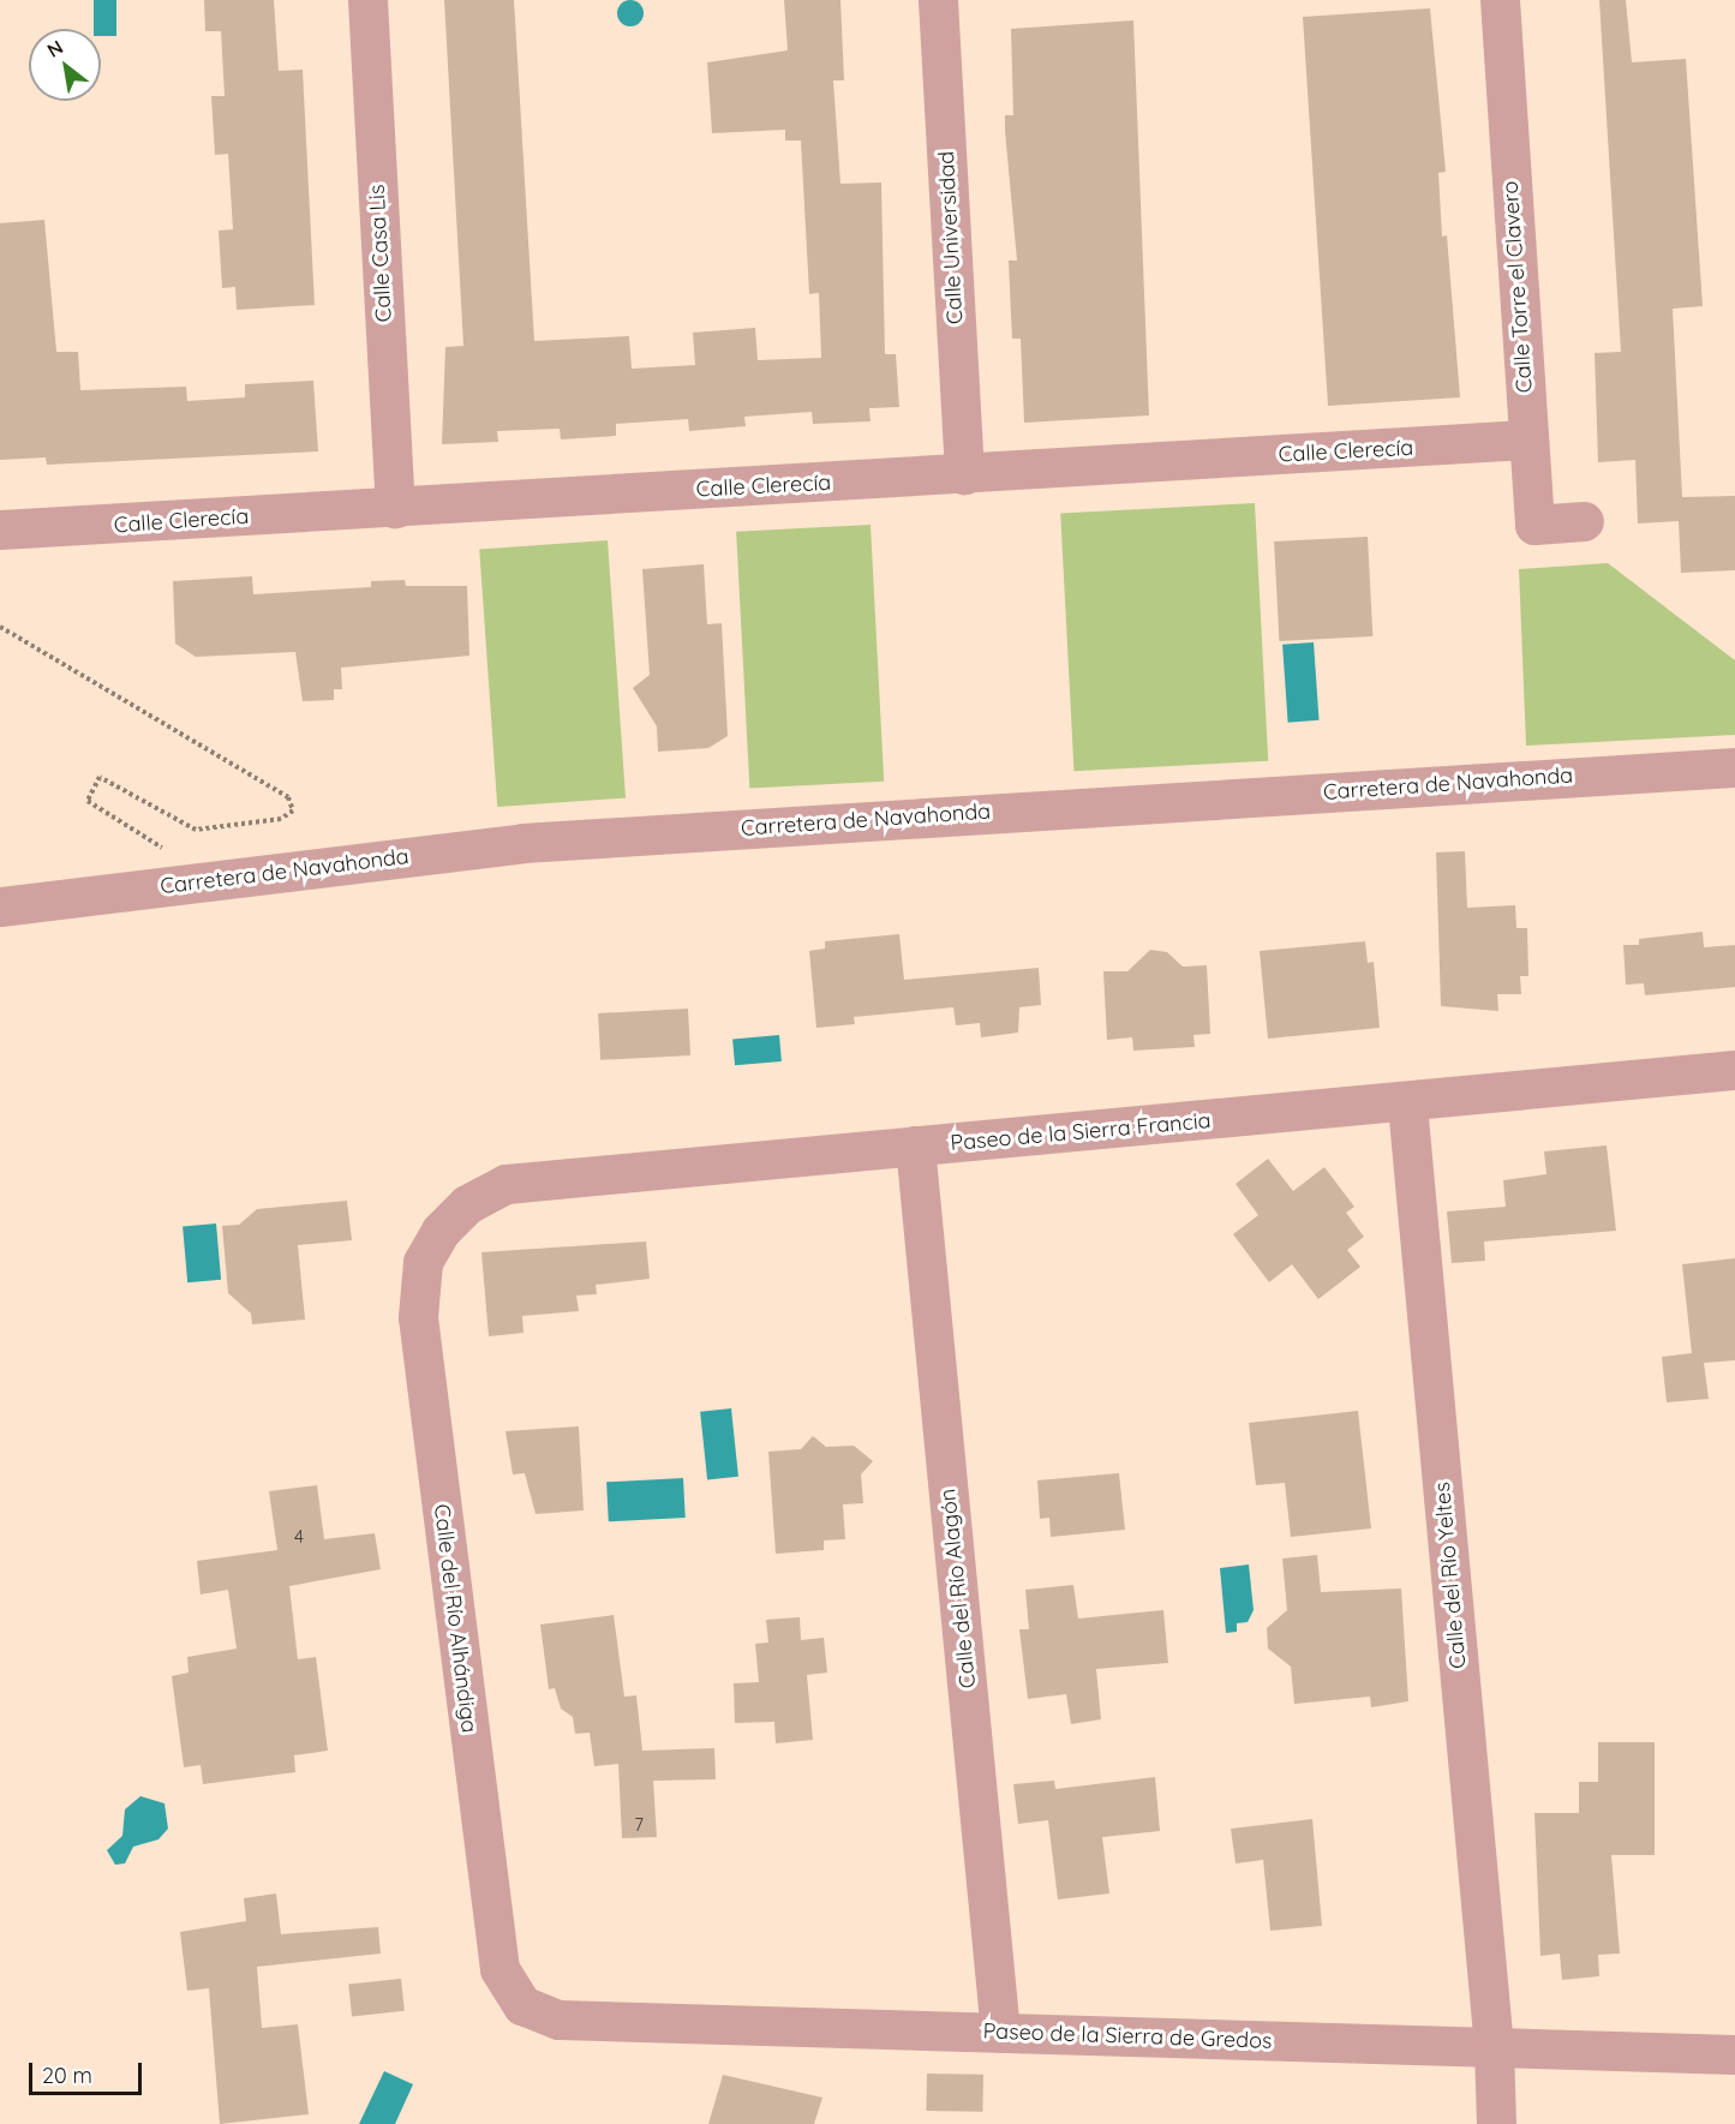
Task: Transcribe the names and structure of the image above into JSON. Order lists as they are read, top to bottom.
{
  "streets": {
    "street": [
      "Calle Universidad",
      "Calle Casa Lis",
      "Calle Torre el Clavero",
      "Calle Clerecía",
      "Carretera de Navahonda",
      "Paseo de la Sierra Francia",
      "Calle del Río Yeltes",
      "Calle del Río Alagón",
      "Calle del Río Alhándiga",
      "Paseo de la Sierra de Gredos"
    ]
  },
  "crossings": [
    ["Calle Universidad", "Calle Clerecía"],
    ["Calle Casa Lis", "Calle Clerecía"],
    ["Calle Torre el Clavero", "Calle Clerecía"],
    ["Paseo de la Sierra Francia", "Calle del Río Yeltes"],
    ["Paseo de la Sierra Francia", "Calle del Río Alagón"],
    ["Paseo de la Sierra Francia", "Calle del Río Alhándiga"],
    ["Calle del Río Yeltes", "Paseo de la Sierra de Gredos"],
    ["Calle del Río Alagón", "Paseo de la Sierra de Gredos"],
    ["Calle del Río Alhándiga", "Paseo de la Sierra de Gredos"]
  ],
  "house_numbers": ["4", "7"],
  "scale_bar": "20 m",
  "north": "top left"
}
